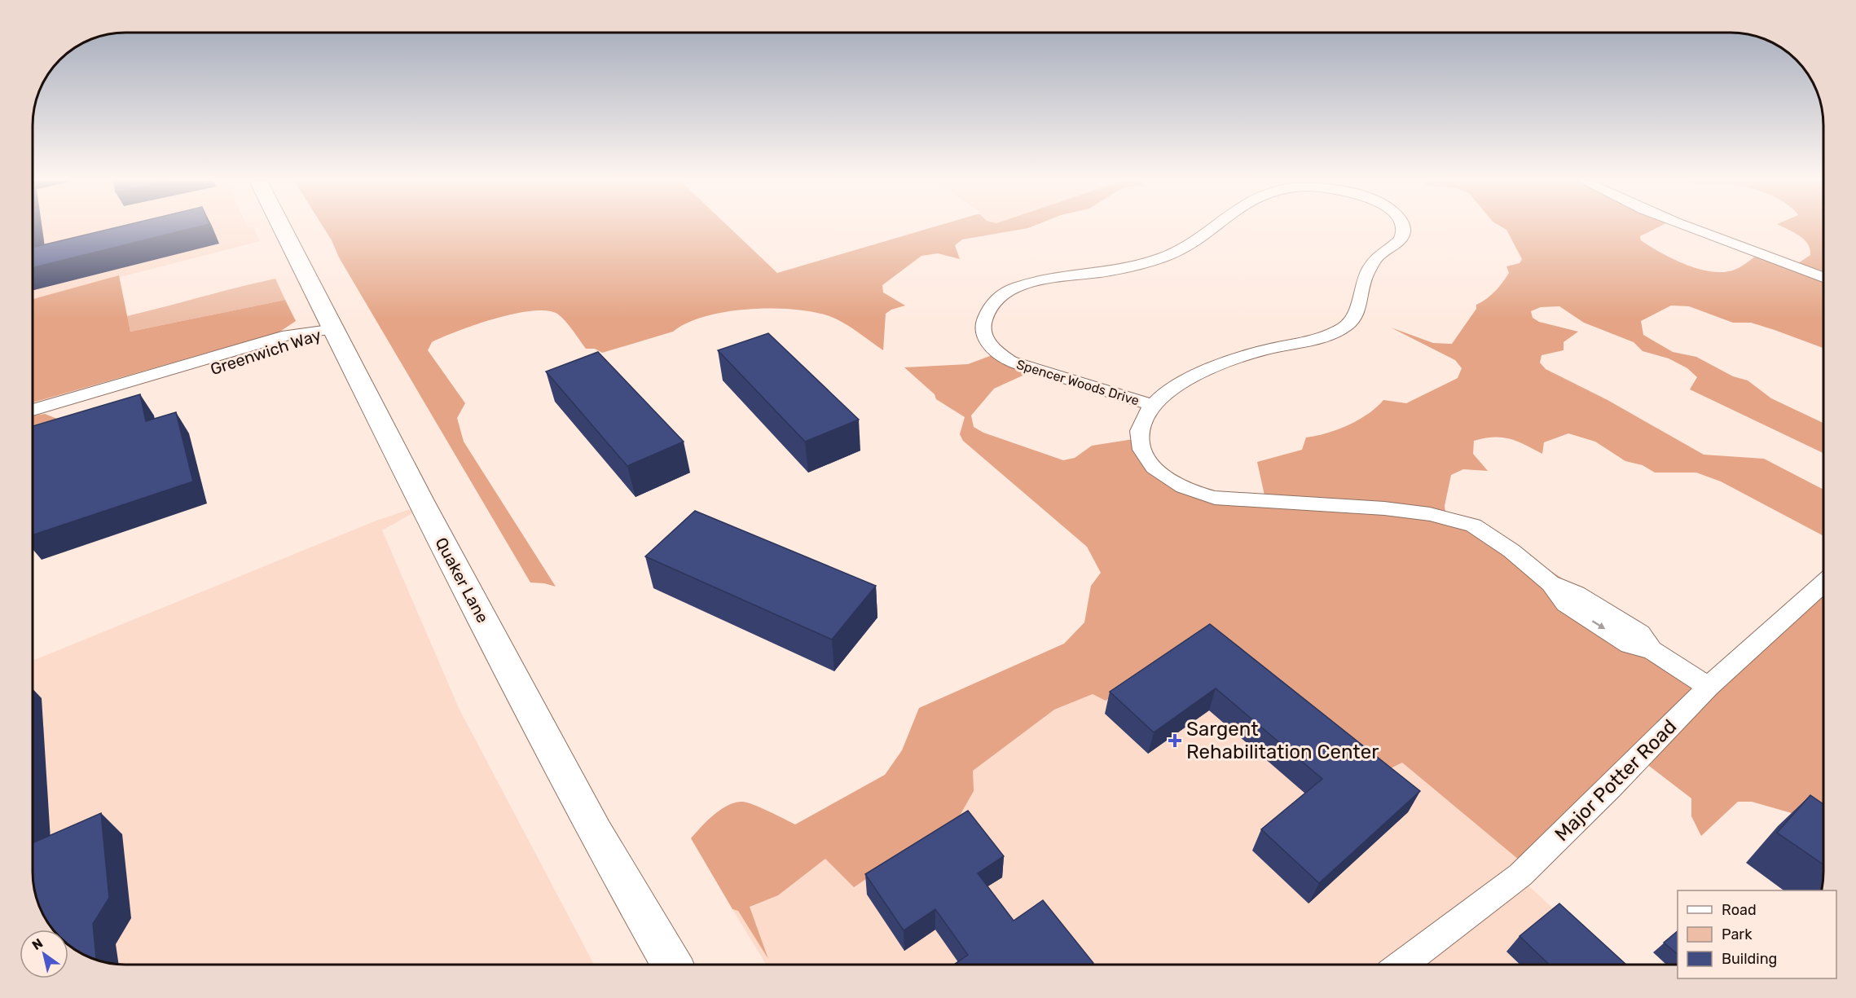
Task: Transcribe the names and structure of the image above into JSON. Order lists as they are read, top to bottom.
{
  "streets": {
    "main road": ["Quaker Lane"],
    "street": ["Greenwich Way", "Spencer Woods Drive", "Major Potter Road"]
  },
  "crossings": [
    ["Greenwich Way", "Quaker Lane"],
    ["Spencer Woods Drive", "Major Potter Road"]
  ],
  "places": {
    "health": ["Sargent Rehabilitation Center"]
  },
  "legend": ["Road", "Park", "Building"],
  "north": "top left"
}
